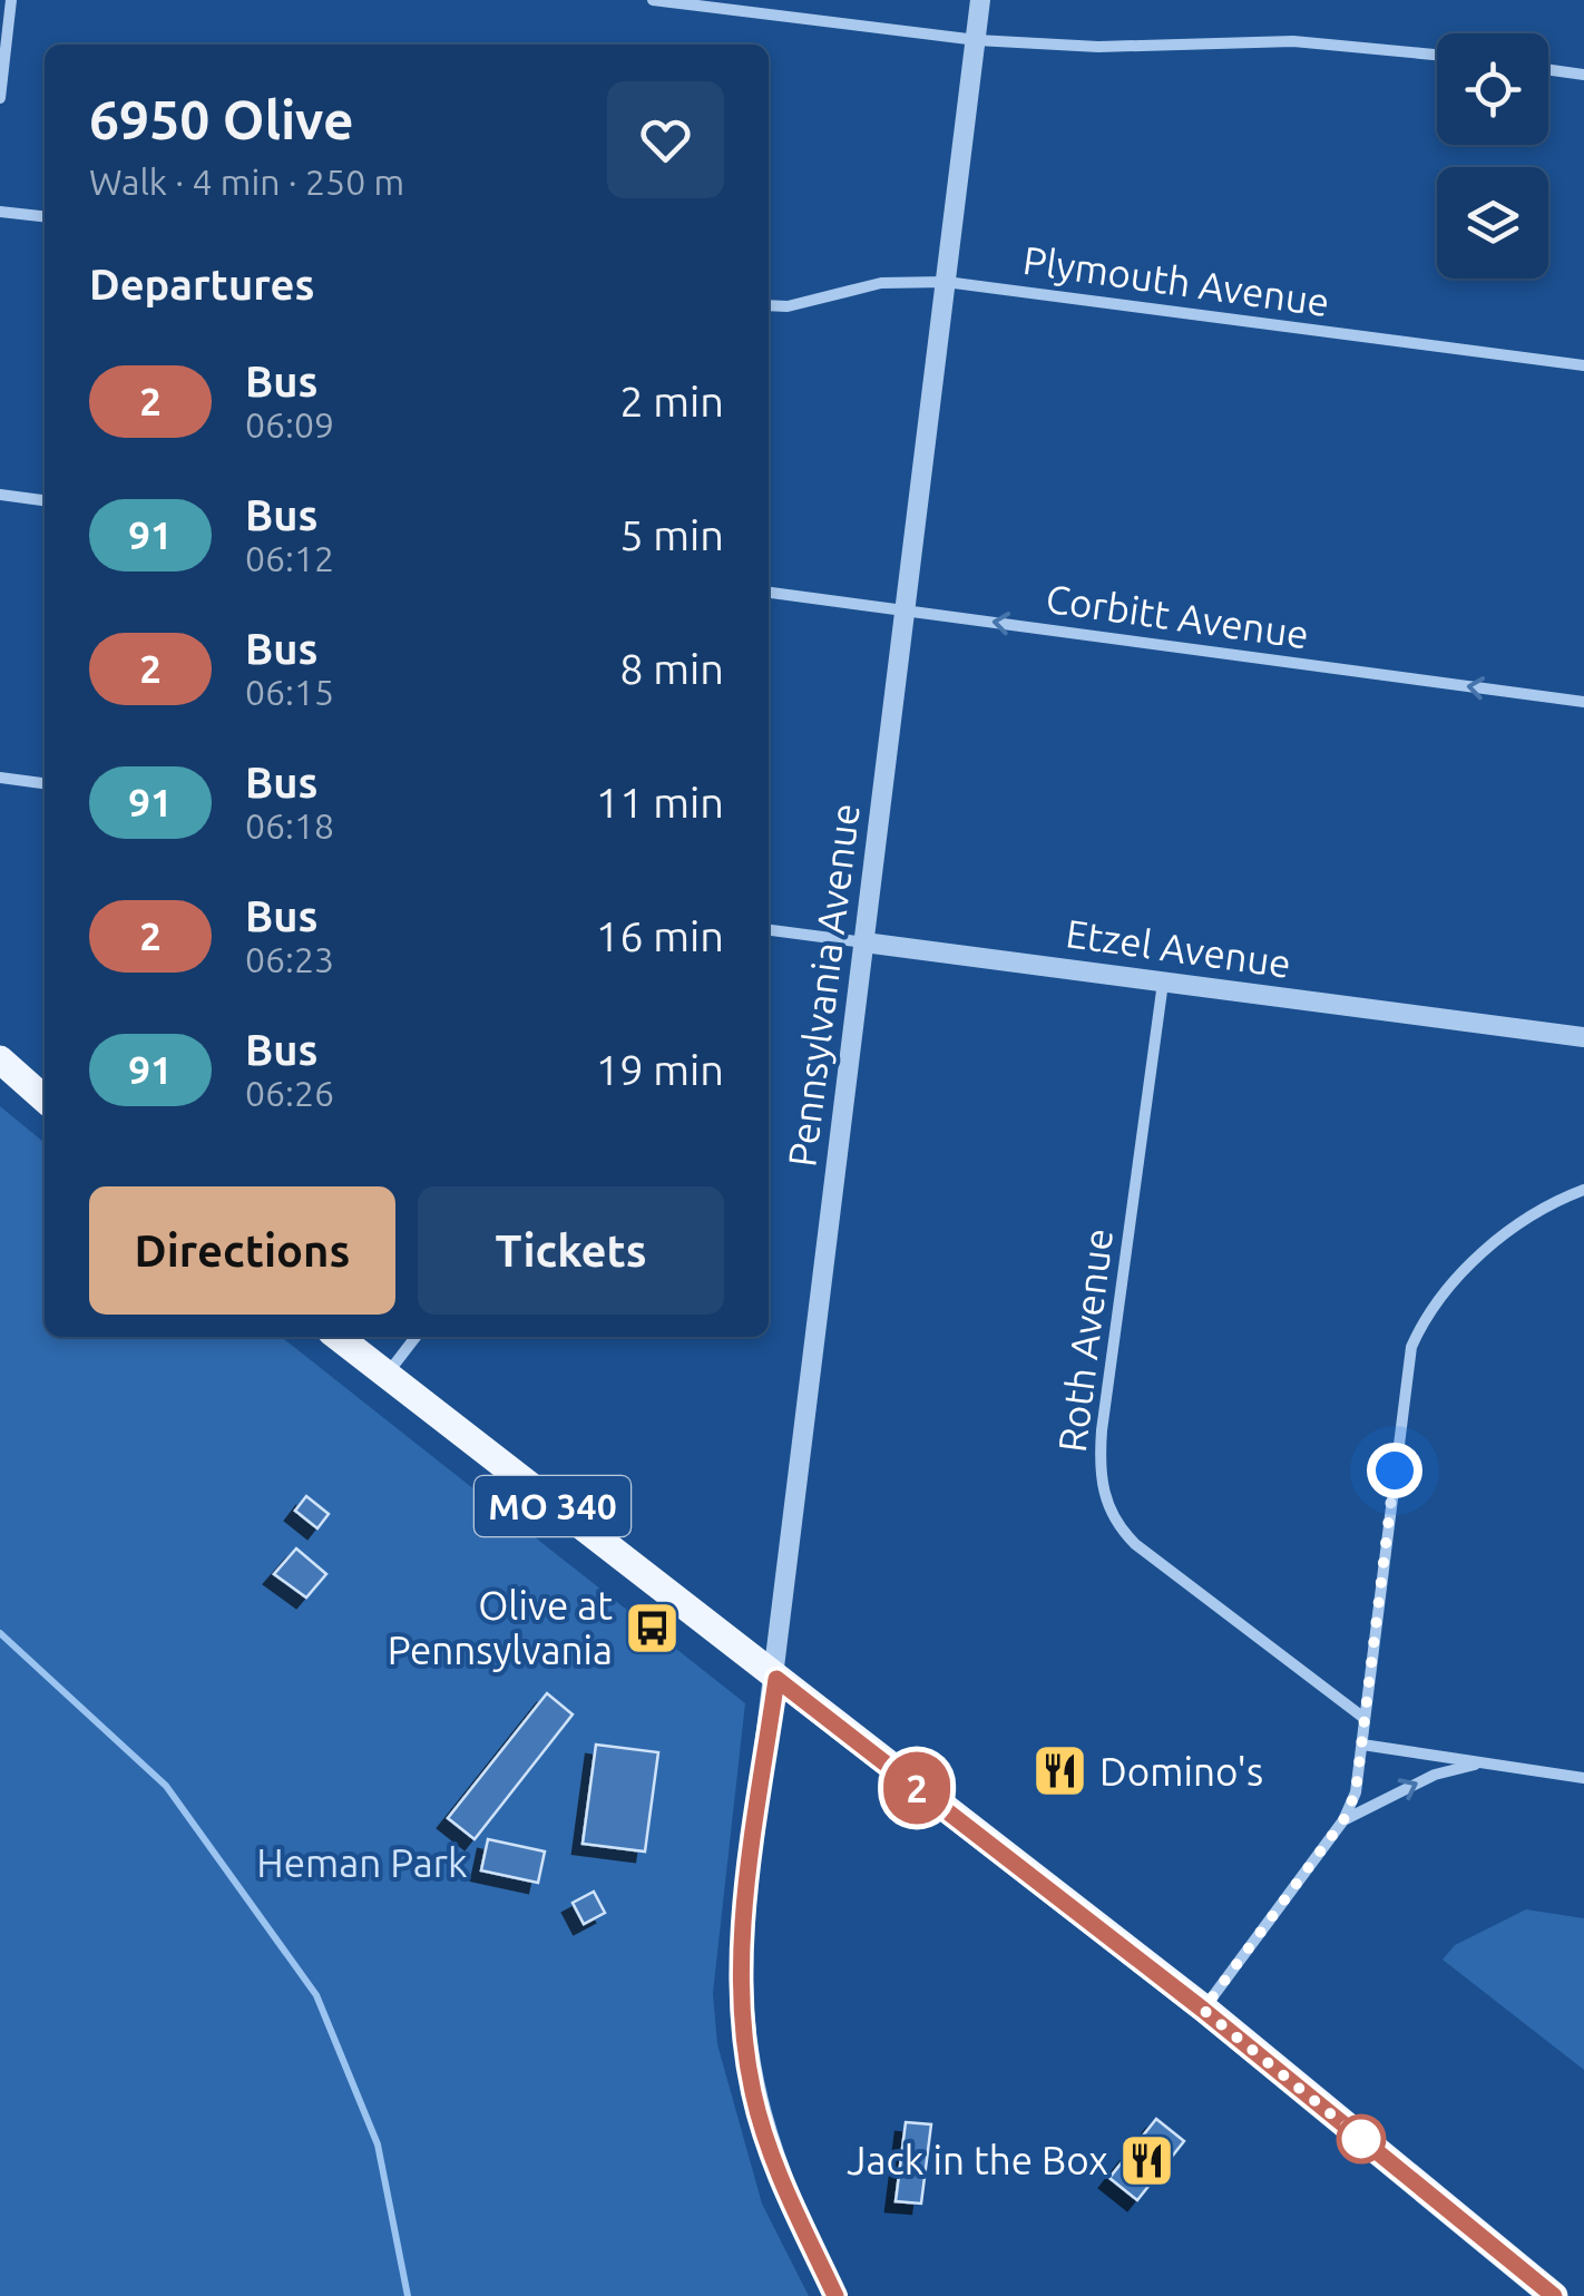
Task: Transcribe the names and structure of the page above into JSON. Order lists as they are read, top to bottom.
{
  "streets": {
    "main road": ["MO 340"],
    "street": [
      "Plymouth Avenue",
      "Corbitt Avenue",
      "Etzel Avenue",
      "Pennsylvania Avenue",
      "Roth Avenue"
    ]
  },
  "crossings": [
    ["Plymouth Avenue", "Pennsylvania Avenue"],
    ["Corbitt Avenue", "Pennsylvania Avenue"],
    ["Etzel Avenue", "Pennsylvania Avenue"],
    ["Etzel Avenue", "Roth Avenue"],
    ["Pennsylvania Avenue", "MO 340"]
  ],
  "one_way": ["Corbitt Avenue"],
  "parks": ["Heman Park"],
  "places": {
    "bus stop": ["Olive at Pennsylvania"],
    "restaurant": ["Domino's", "Jack in the Box"]
  },
  "lines": ["bus line 2"],
  "page": {
    "on_map": "2",
    "heading": [
      ["6950 Olive", "Walk · 4 min · 250 m"],
      "Departures"
    ],
    "list": [
      {
        "mark": "2",
        "name": "Bus",
        "note": "06:09",
        "value": "2 min"
      },
      {
        "mark": "91",
        "name": "Bus",
        "note": "06:12",
        "value": "5 min"
      },
      {
        "mark": "2",
        "name": "Bus",
        "note": "06:15",
        "value": "8 min"
      },
      {
        "mark": "91",
        "name": "Bus",
        "note": "06:18",
        "value": "11 min"
      },
      {
        "mark": "2",
        "name": "Bus",
        "note": "06:23",
        "value": "16 min"
      },
      {
        "mark": "91",
        "name": "Bus",
        "note": "06:26",
        "value": "19 min"
      }
    ],
    "buttons": ["Directions", "Tickets"]
  }
}
